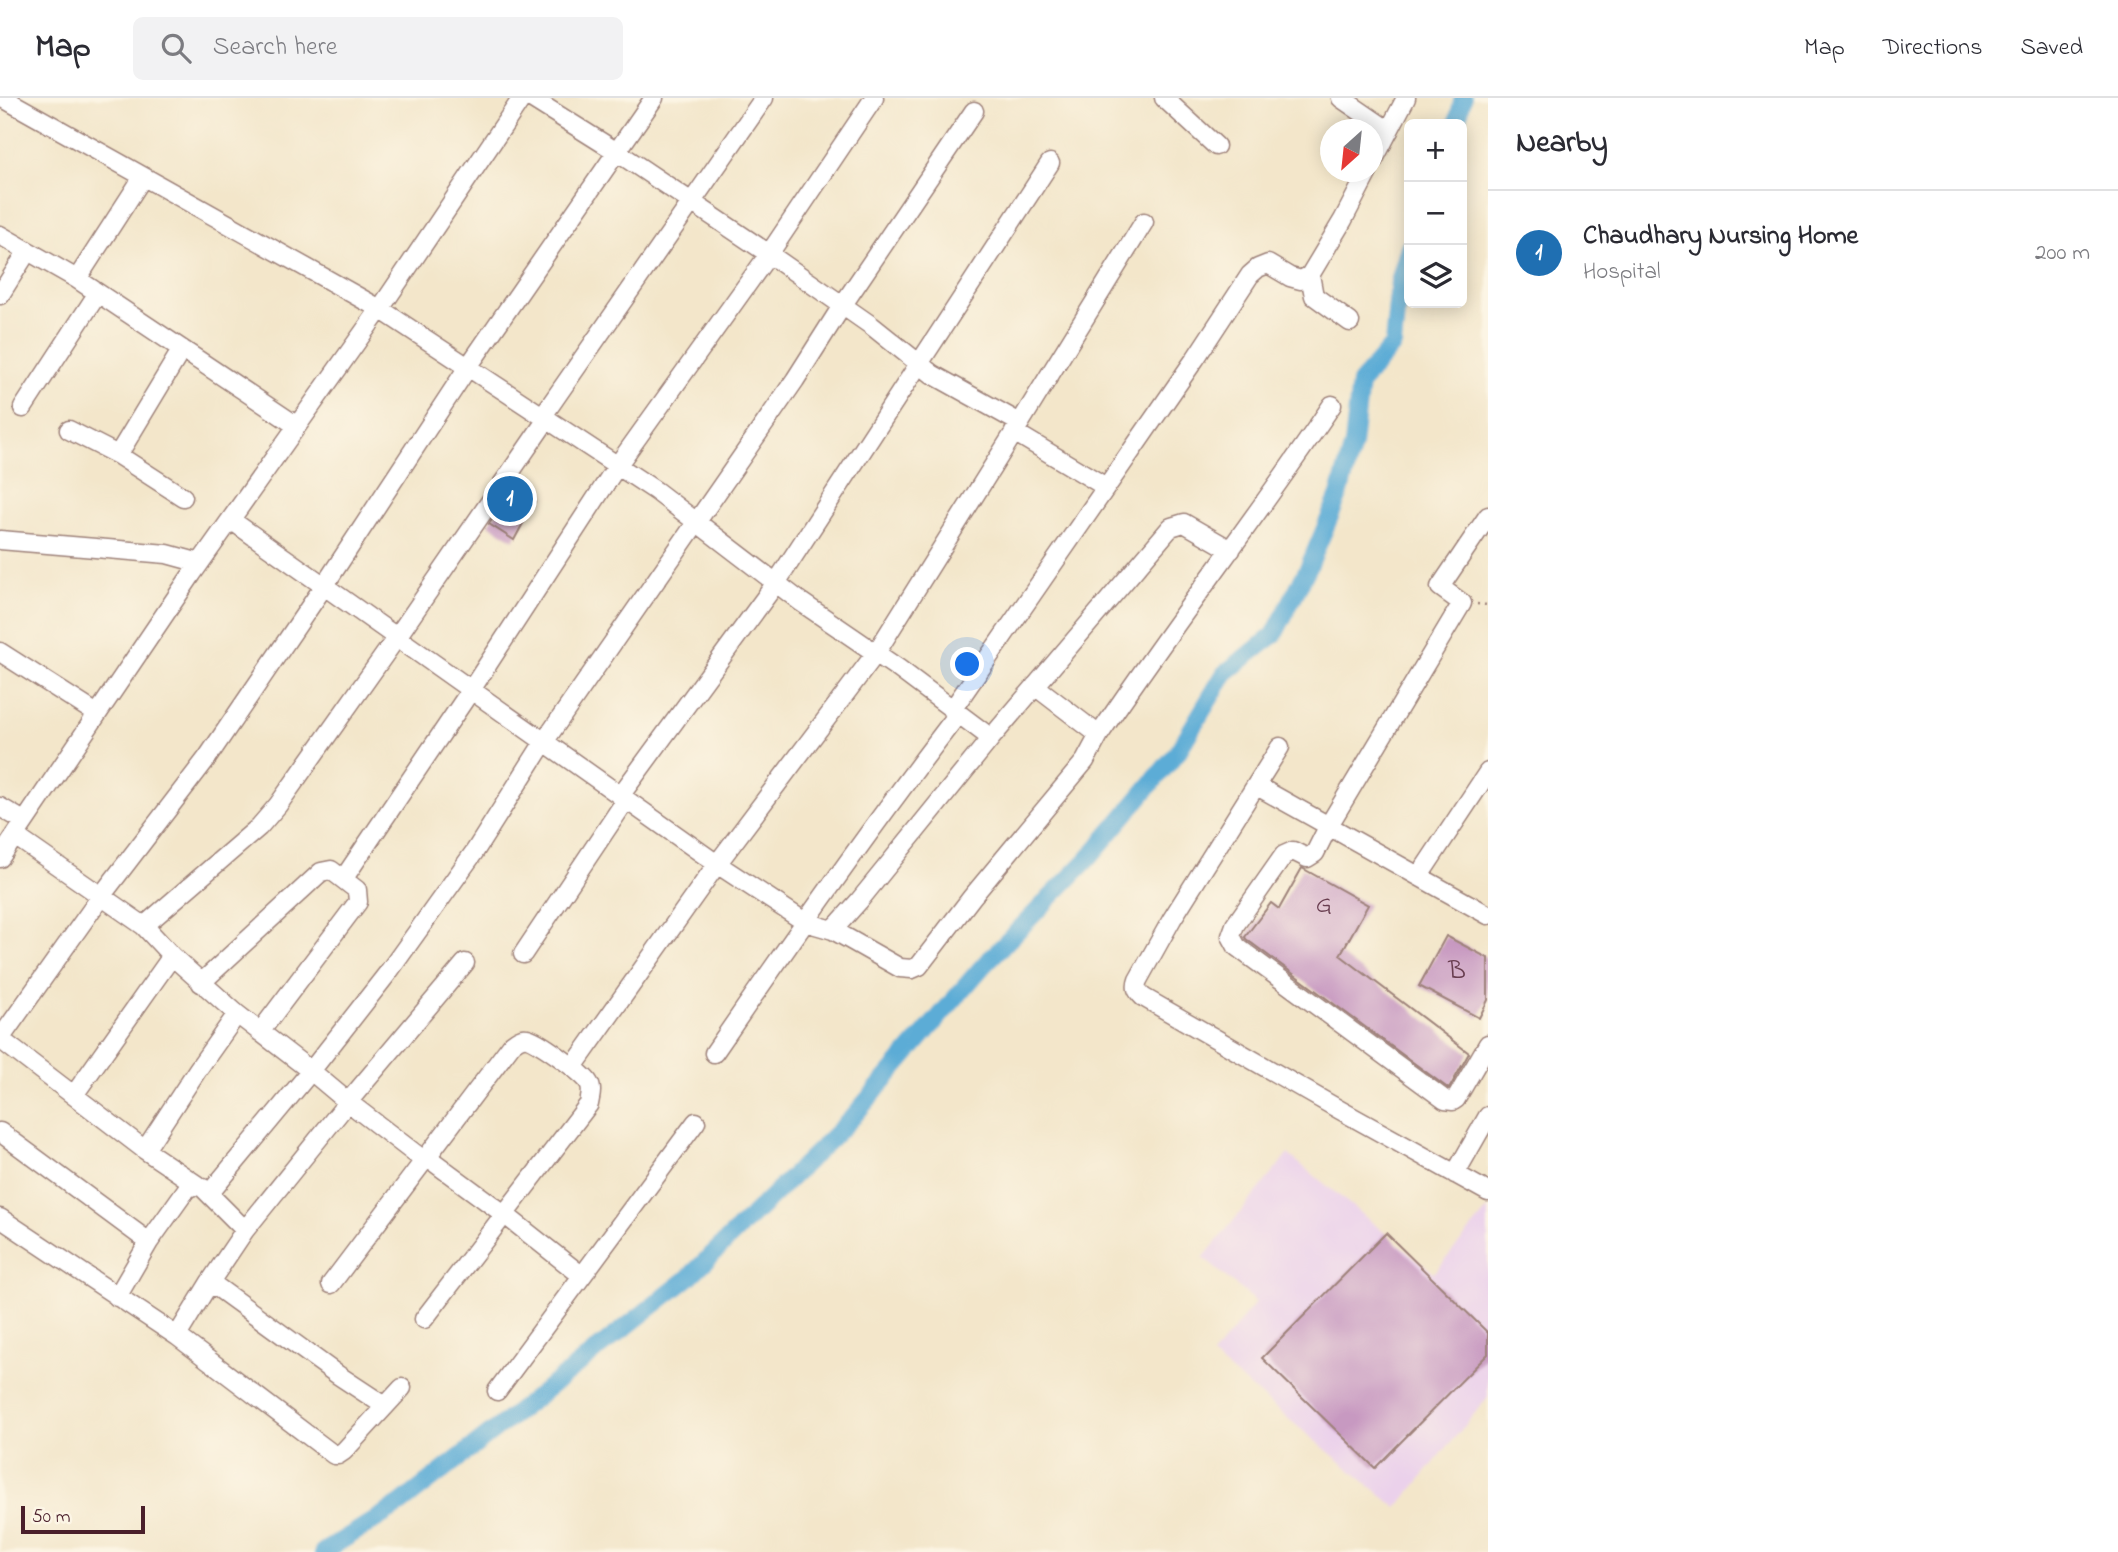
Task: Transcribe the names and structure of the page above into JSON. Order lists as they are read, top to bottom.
{
  "house_numbers": ["G", "B"],
  "scale_bar": "50 m",
  "north": "bottom left",
  "page": {
    "header": "Map",
    "search": "Search here",
    "nav": ["Map", "Directions", "Saved"],
    "heading": "Nearby",
    "map_buttons": ["+", "−"],
    "list": [
      {
        "mark": "1",
        "name": "Chaudhary Nursing Home",
        "note": "Hospital",
        "value": "200 m"
      }
    ],
    "pins": "1",
    "scale": "50 m"
  }
}
